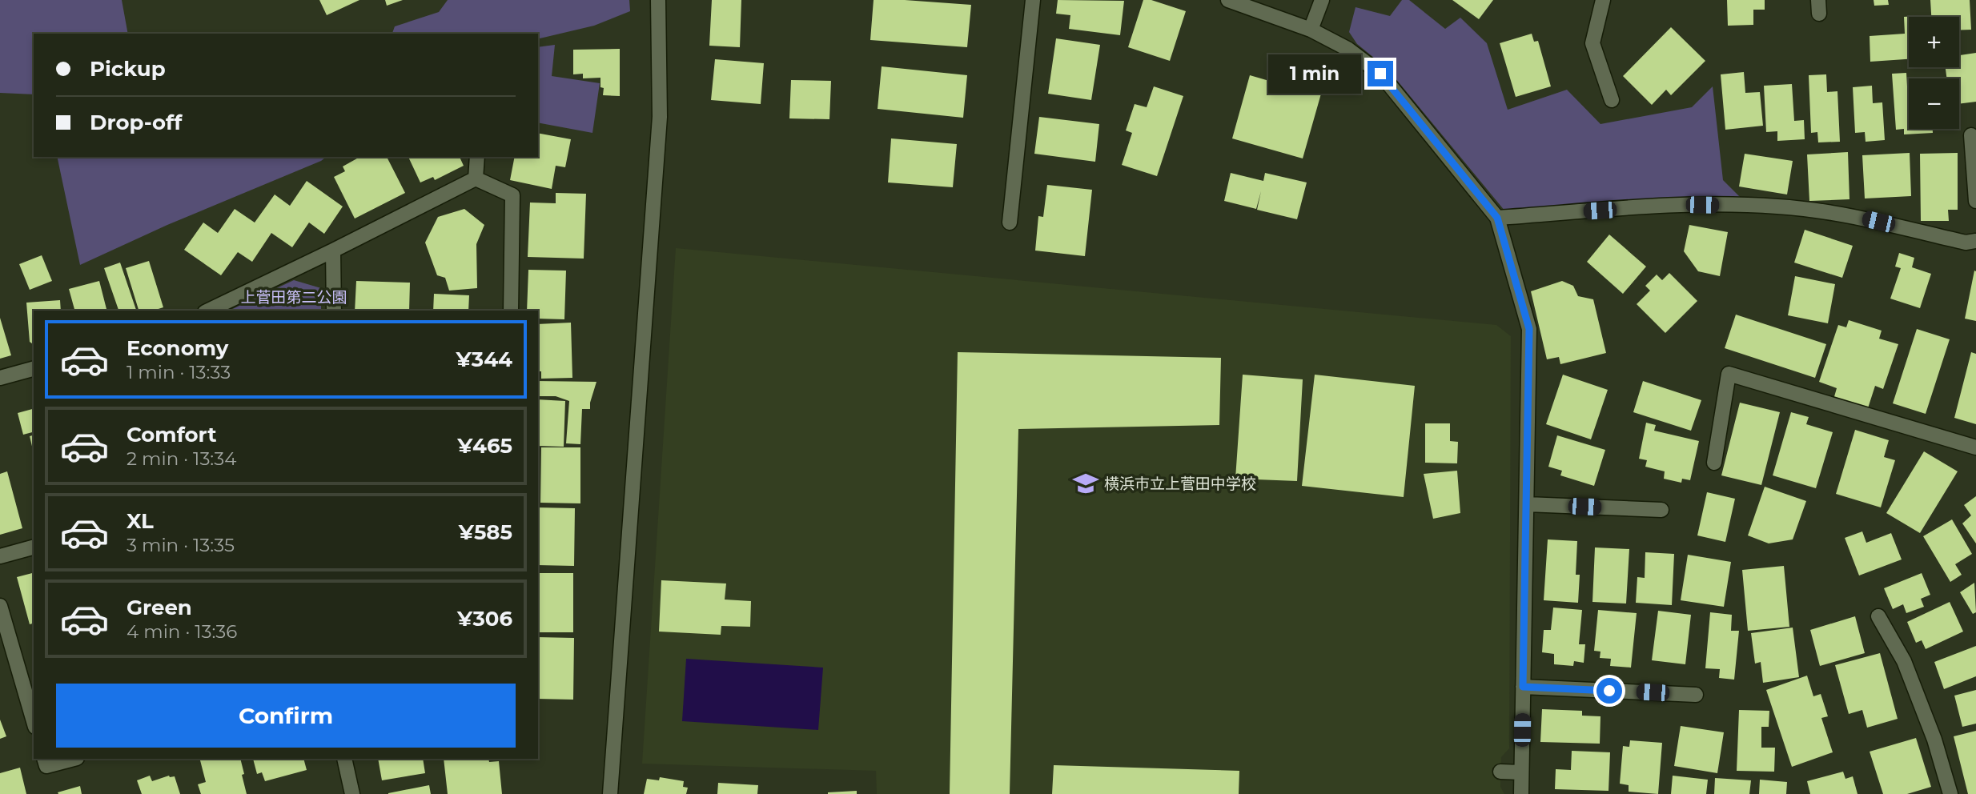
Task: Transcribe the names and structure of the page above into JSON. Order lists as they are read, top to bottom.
{
  "parks": ["上菅田第二公園"],
  "places": {
    "school or university": ["横浜市立上菅田中学校"]
  },
  "page": {
    "map_buttons": ["+", "−"],
    "banner": ["Pickup", "Drop-off"],
    "bubble": "1 min",
    "list": [
      {
        "name": "Economy",
        "note": "1 min · 13:33",
        "value": "¥344"
      },
      {
        "name": "Comfort",
        "note": "2 min · 13:34",
        "value": "¥465"
      },
      {
        "name": "XL",
        "note": "3 min · 13:35",
        "value": "¥585"
      },
      {
        "name": "Green",
        "note": "4 min · 13:36",
        "value": "¥306"
      }
    ],
    "buttons": "Confirm"
  }
}
